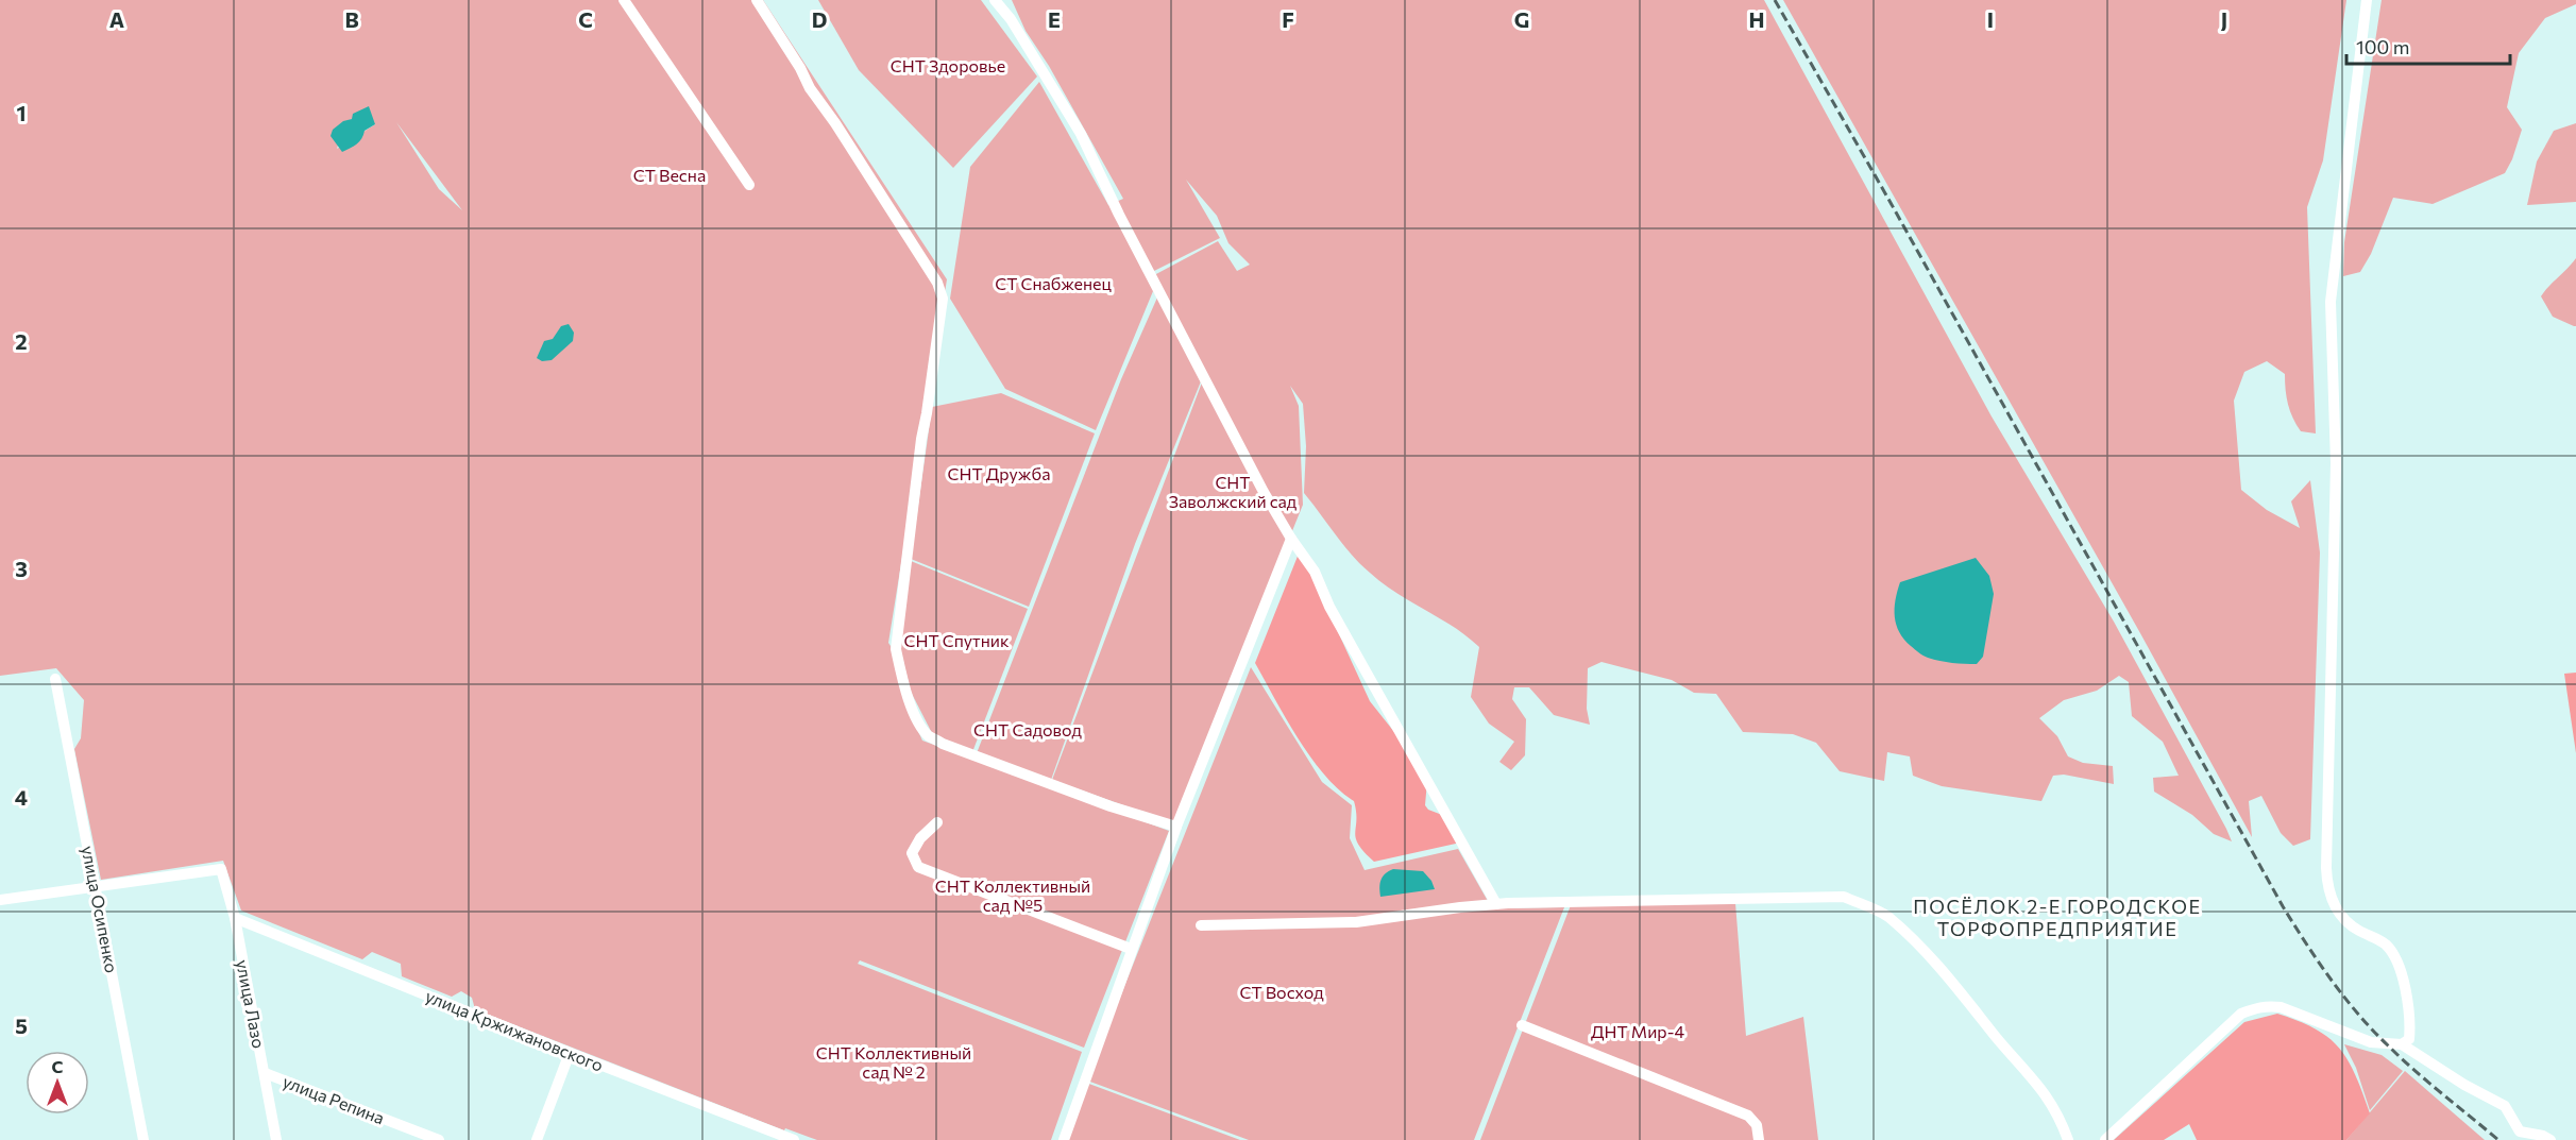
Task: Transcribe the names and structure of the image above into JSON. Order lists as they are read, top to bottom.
{
  "streets": {
    "street": [
      "улица Осипенко",
      "улица Лазо",
      "улица Кржижановского",
      "улица Репина"
    ]
  },
  "crossings": [
    ["улица Осипенко", "улица Лазо"],
    ["улица Лазо", "улица Кржижановского"],
    ["улица Лазо", "улица Репина"]
  ],
  "districts": ["ПОСЁЛОК 2-Е ГОРОДСКОЕ ТОРФОПРЕДПРИЯТИЕ"],
  "parks": [
    "СНТ Здоровье",
    "СТ Весна",
    "СТ Снабженец",
    "СНТ Дружба",
    "СНТ Заволжский сад",
    "СНТ Спутник",
    "СНТ Садовод",
    "СНТ Коллективный сад №5",
    "СТ Восход",
    "ДНТ Мир-4",
    "СНТ Коллективный сад № 2"
  ],
  "scale_bar": "100 m",
  "north": "top",
  "grid": {
    "columns": [
      "A",
      "B",
      "C",
      "D",
      "E",
      "F",
      "G",
      "H",
      "I",
      "J"
    ],
    "rows": [
      "1",
      "2",
      "3",
      "4",
      "5"
    ]
  }
}
